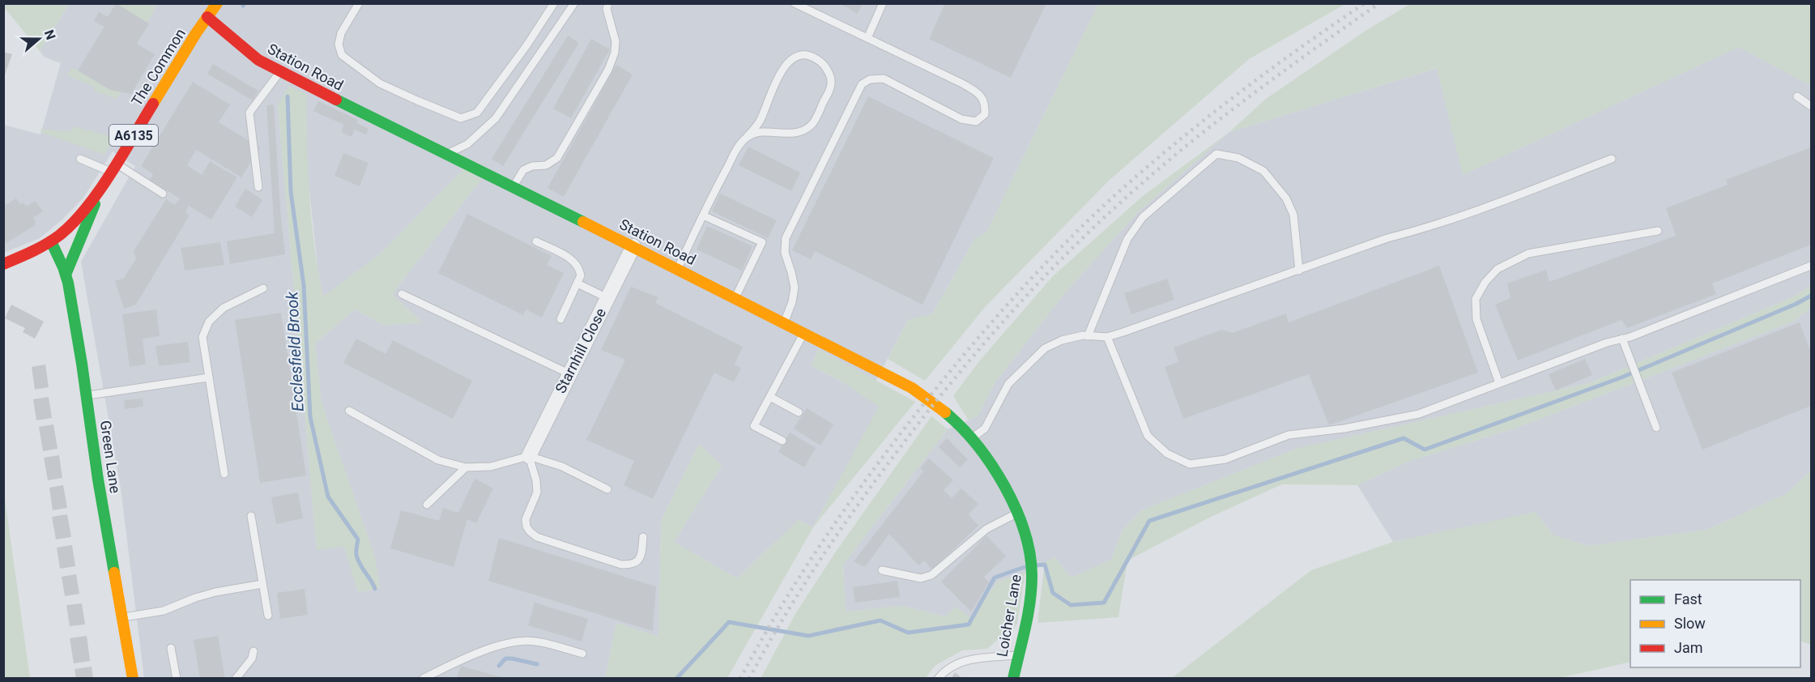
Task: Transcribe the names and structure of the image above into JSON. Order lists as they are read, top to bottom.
{
  "streets": {
    "street": [
      "The Common",
      "Station Road",
      "A6135",
      "Starnhill Close",
      "Green Lane",
      "Loicher Lane"
    ]
  },
  "crossings": [
    ["The Common", "Station Road"],
    ["The Common", "Green Lane"],
    ["Station Road", "Starnhill Close"],
    ["Station Road", "Loicher Lane"]
  ],
  "water": ["Ecclesfield Brook"],
  "legend": ["Fast", "Slow", "Jam"],
  "north": "right"
}
